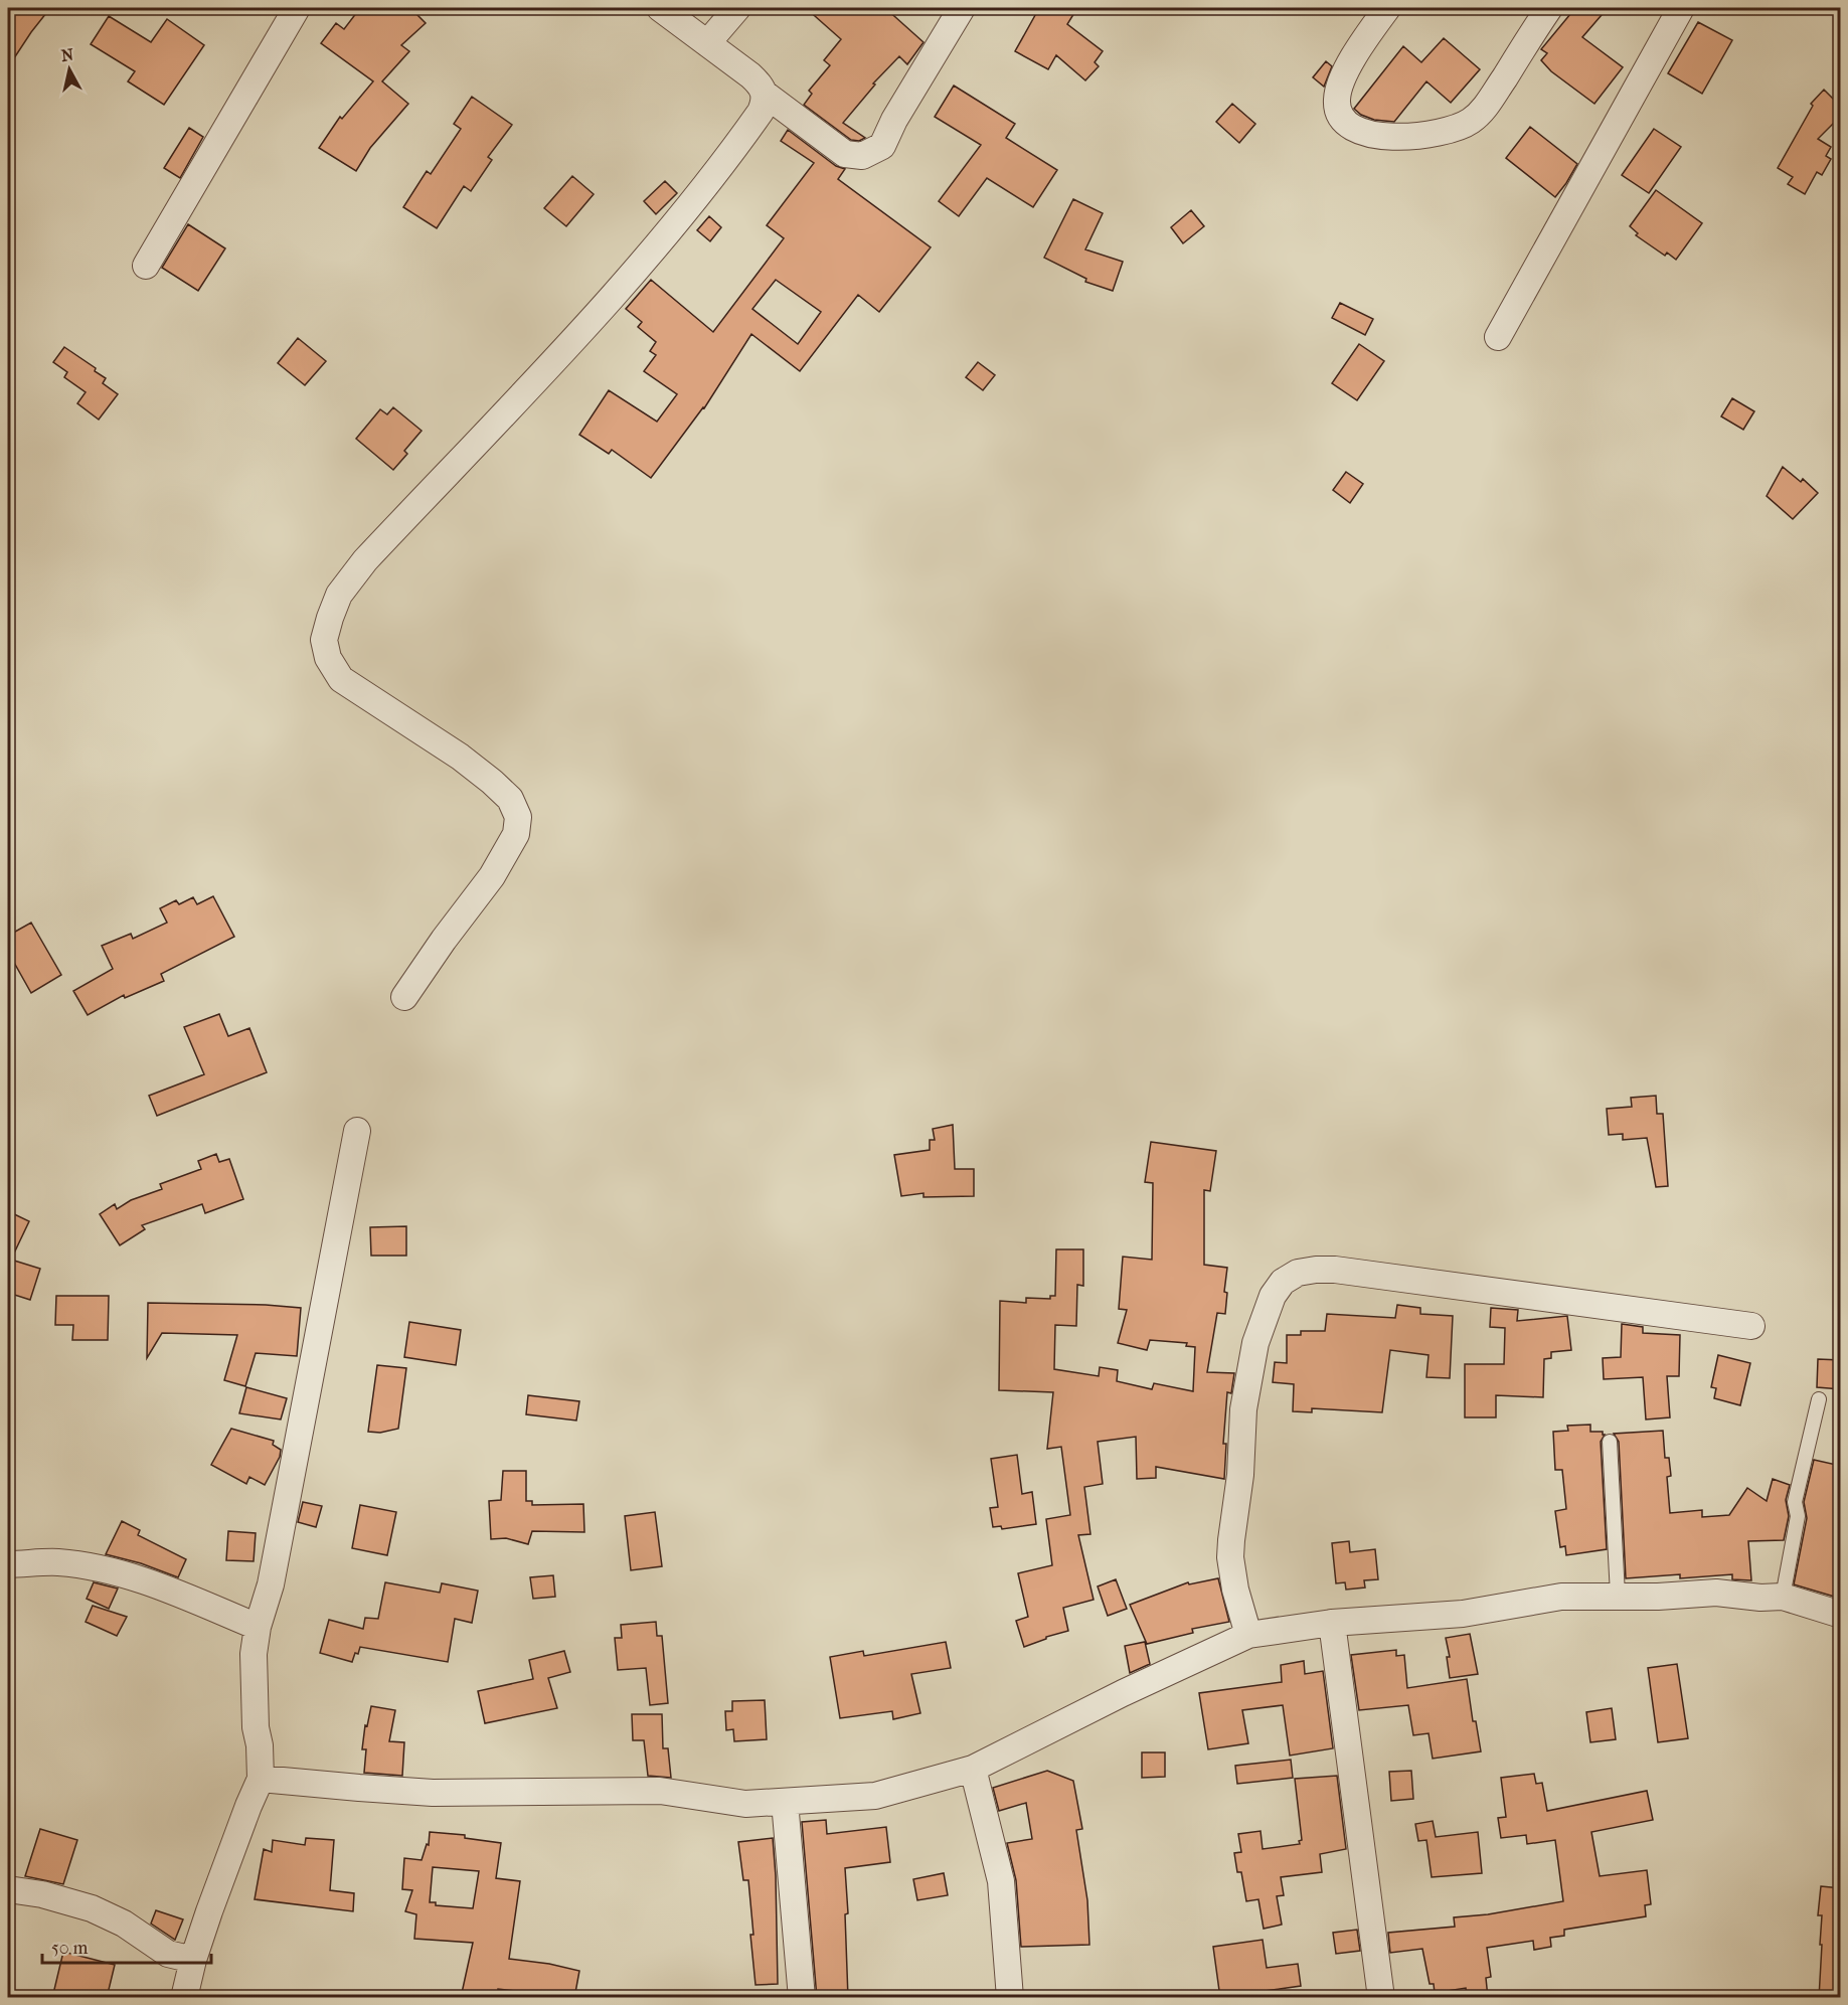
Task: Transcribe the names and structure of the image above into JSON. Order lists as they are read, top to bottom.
{
  "scale_bar": "50 m",
  "north": "top"
}
